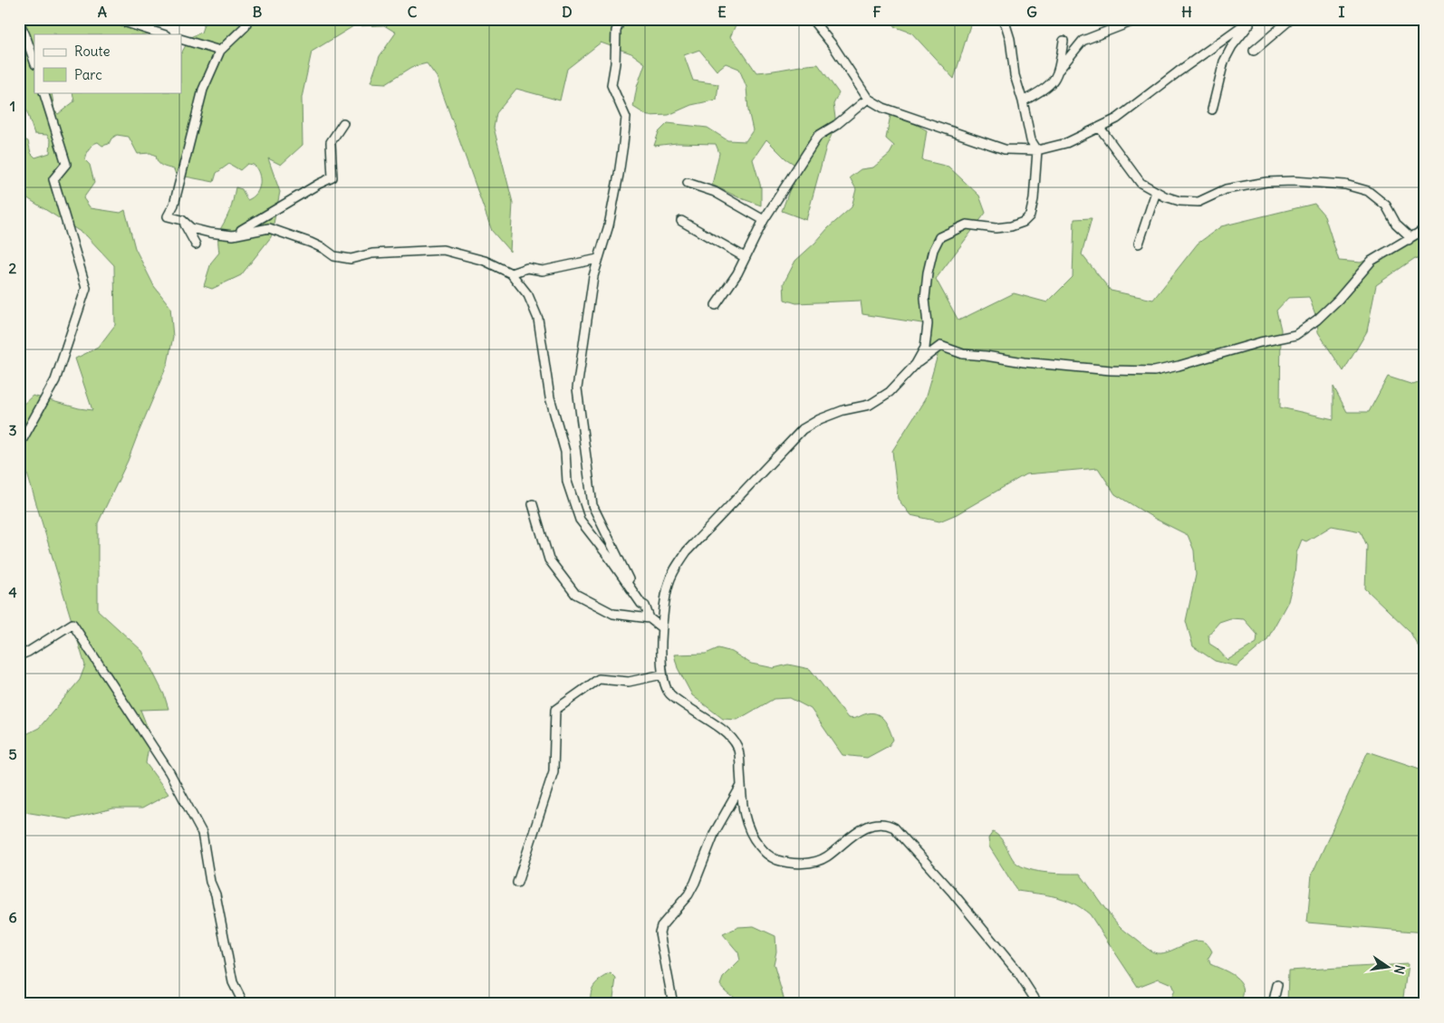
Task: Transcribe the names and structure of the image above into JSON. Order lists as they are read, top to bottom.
{
  "legend": ["Route", "Parc"],
  "north": "right",
  "grid": {
    "columns": [
      "A",
      "B",
      "C",
      "D",
      "E",
      "F",
      "G",
      "H",
      "I"
    ],
    "rows": [
      "1",
      "2",
      "3",
      "4",
      "5",
      "6"
    ]
  }
}
